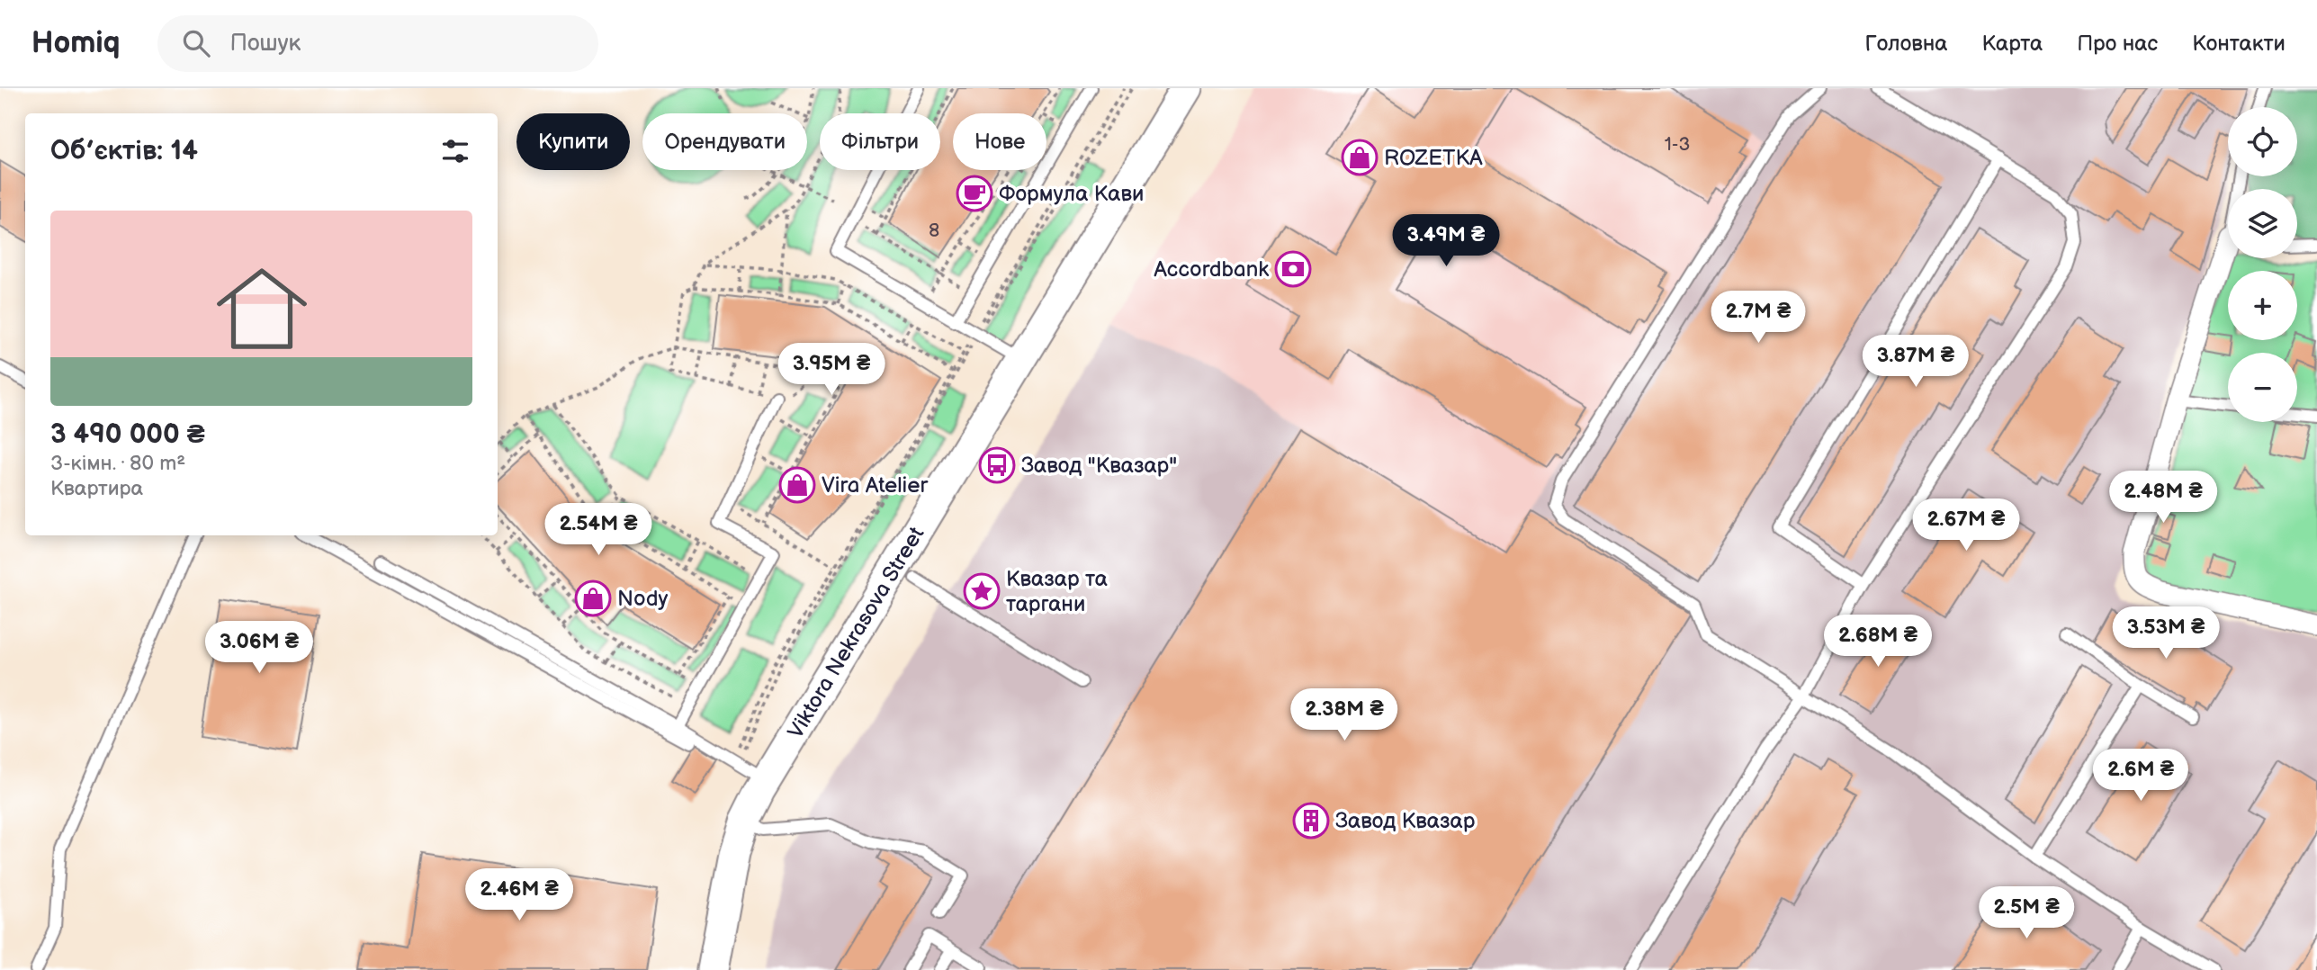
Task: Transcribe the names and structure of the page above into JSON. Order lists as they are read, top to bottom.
{
  "streets": {
    "main road": ["Viktora Nekrasova Street"]
  },
  "places": {
    "shop": ["ROZETKA", "Vira Atelier", "Nody"],
    "cafe": ["Формула Кави"],
    "bank": ["Accordbank"],
    "bus stop": ["Завод \"Квазар\""],
    "place": ["Квазар та таргани"],
    "building": ["Завод Квазар"]
  },
  "house_numbers": ["1-3", "8"],
  "page": {
    "header": "Homiq",
    "search": "Пошук",
    "nav": [
      "Головна",
      "Карта",
      "Про нас",
      "Контакти"
    ],
    "map_buttons": ["+", "−"],
    "chip": [
      "Купити",
      "Орендувати",
      "Фільтри",
      "Нове"
    ],
    "heading": "Об’єктів: 14",
    "list": [
      {
        "name": "3 490 000 ₴",
        "note": "3-кімн. · 80 m² · Квартира"
      }
    ],
    "price": [
      "3.49M ₴",
      "2.7M ₴",
      "3.87M ₴",
      "3.95M ₴",
      "2.48M ₴",
      "2.67M ₴",
      "2.54M ₴",
      "3.53M ₴",
      "2.68M ₴",
      "3.06M ₴",
      "2.38M ₴",
      "2.6M ₴",
      "2.46M ₴",
      "2.5M ₴"
    ]
  }
}
